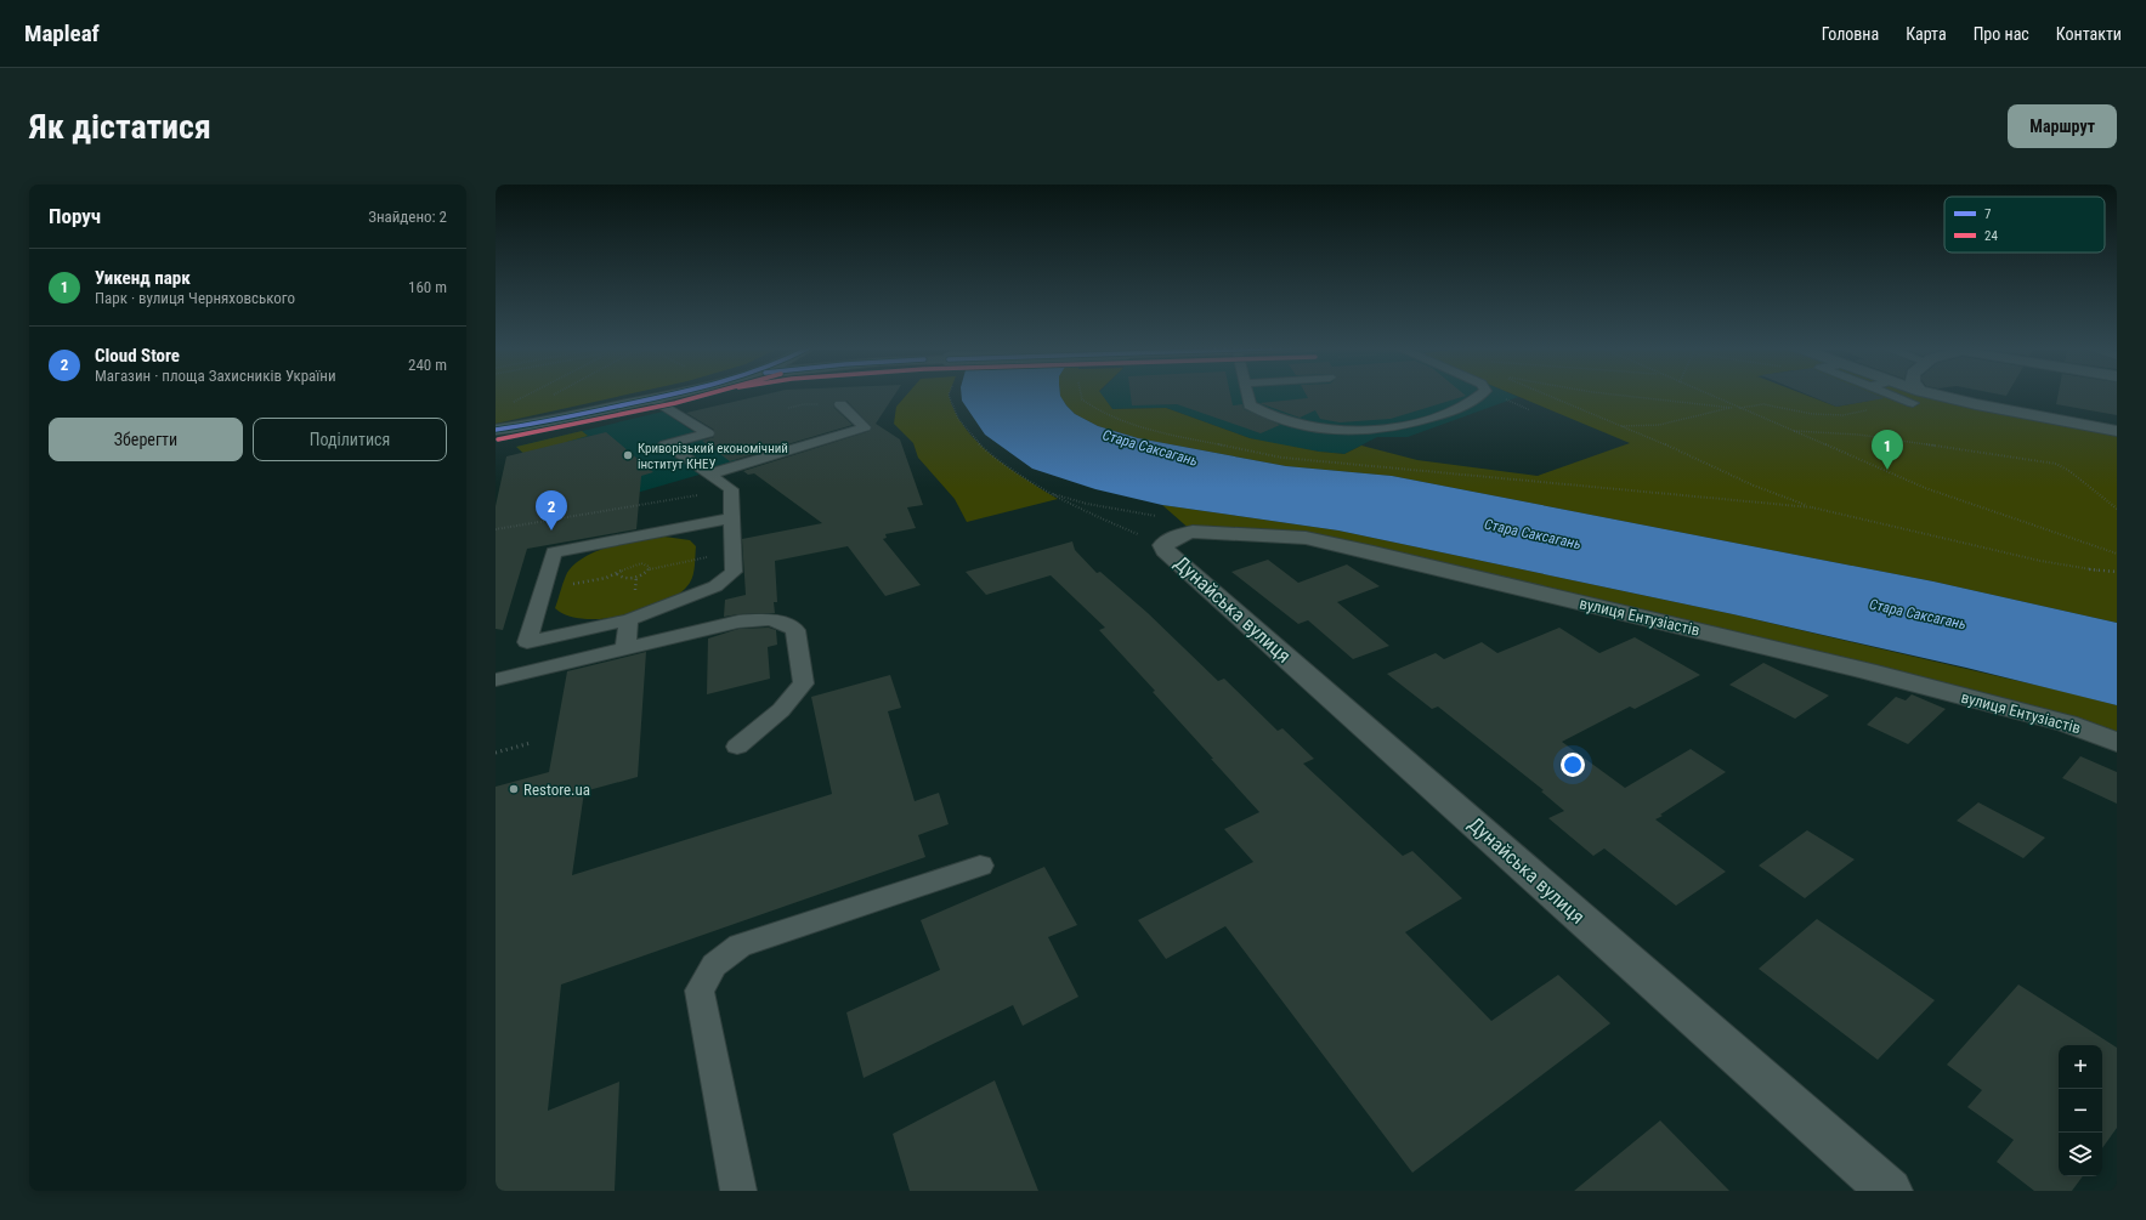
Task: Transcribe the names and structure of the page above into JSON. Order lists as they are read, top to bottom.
{
  "streets": {
    "street": ["Дунайська вулиця", "вулиця Ентузіастів"]
  },
  "crossings": [
    ["Дунайська вулиця", "вулиця Ентузіастів"]
  ],
  "water": ["Стара Саксагань"],
  "places": ["Криворізький економічний інститут КНЕУ", "Restore.ua"],
  "lines": ["transit line 7", "transit line 24"],
  "legend": ["7", "24"],
  "page": {
    "header": "Mapleaf",
    "nav": [
      "Головна",
      "Карта",
      "Про нас",
      "Контакти"
    ],
    "buttons": [
      "Маршрут",
      ["Зберегти", "Поділитися"]
    ],
    "title": "Як дістатися",
    "heading": ["Поруч", "Знайдено: 2"],
    "list": [
      {
        "mark": "1",
        "name": "Уикенд парк",
        "note": "Парк · вулиця Черняховського",
        "value": "160 m"
      },
      {
        "mark": "2",
        "name": "Cloud Store",
        "note": "Магазин · площа Захисників України",
        "value": "240 m"
      }
    ],
    "pins": ["1", "2"],
    "map_buttons": ["+", "−"]
  }
}
